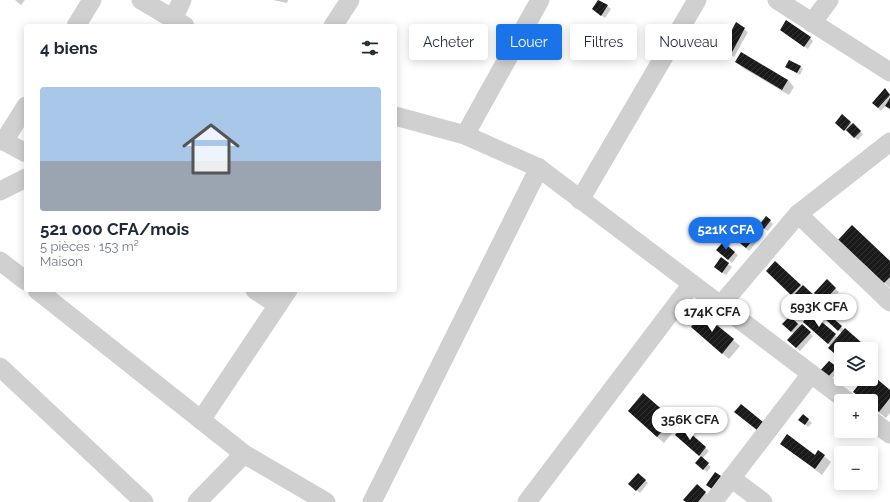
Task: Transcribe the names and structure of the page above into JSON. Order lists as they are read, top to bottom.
{
  "page": {
    "chip": [
      "Acheter",
      "Louer",
      "Filtres",
      "Nouveau"
    ],
    "heading": "4 biens",
    "list": [
      {
        "name": "521 000 CFA/mois",
        "note": "5 pièces · 153 m² · Maison"
      }
    ],
    "price": [
      "521K CFA",
      "593K CFA",
      "174K CFA",
      "356K CFA"
    ],
    "map_buttons": ["+", "−"]
  }
}
